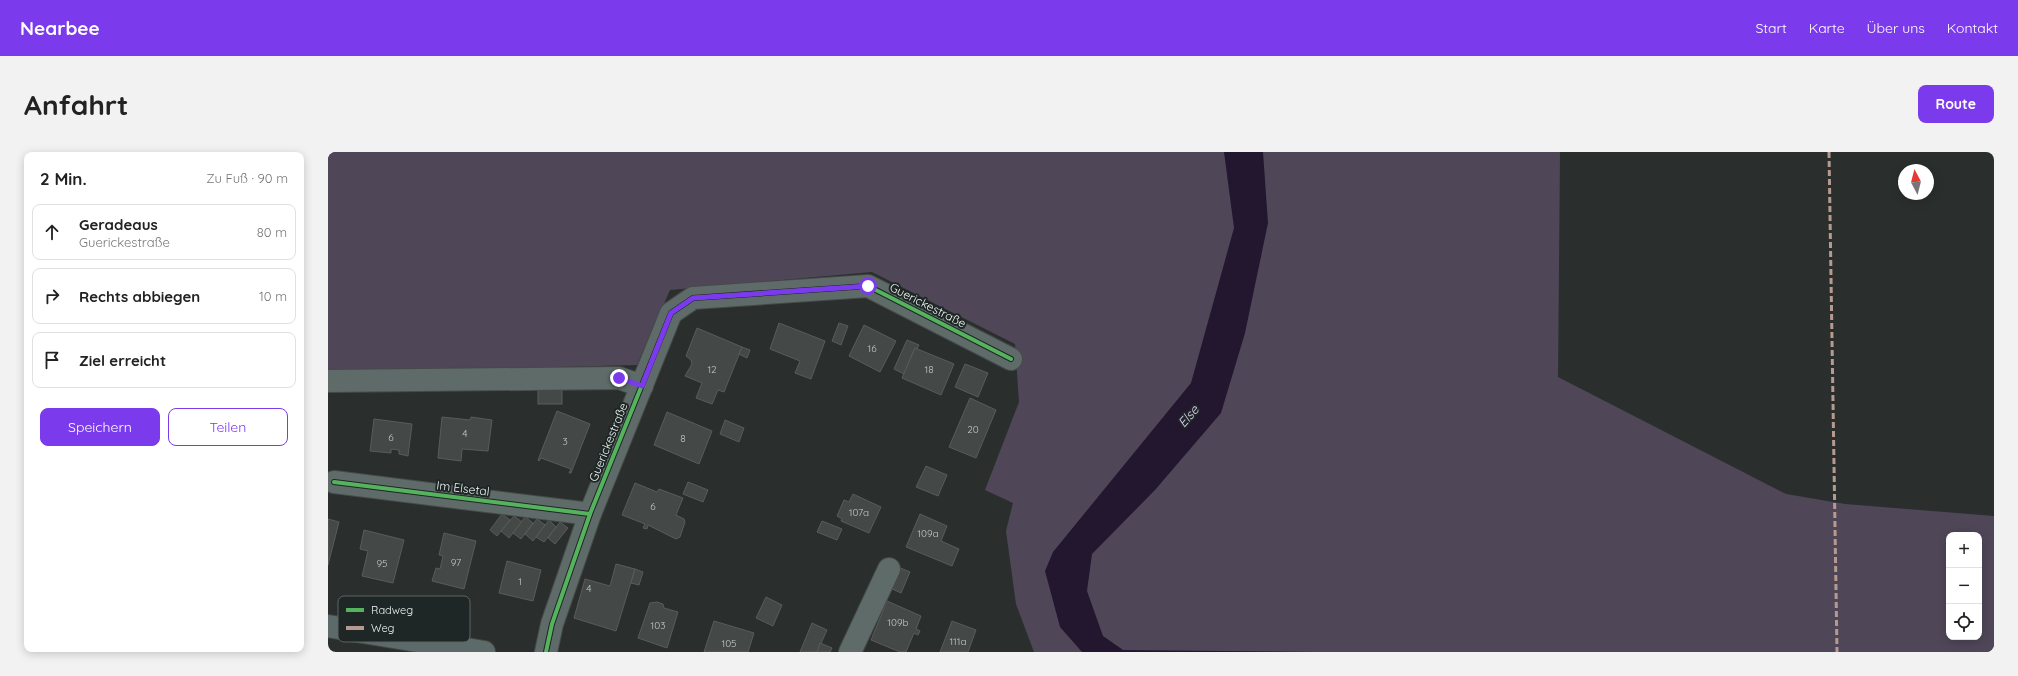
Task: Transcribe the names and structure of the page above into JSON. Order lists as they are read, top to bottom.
{
  "streets": {
    "street": ["Guerickestraße", "Im Elsetal"]
  },
  "crossings": [
    ["Guerickestraße", "Im Elsetal"]
  ],
  "water": ["Else"],
  "house_numbers": [
    "16",
    "12",
    "18",
    "20",
    "4",
    "6",
    "8",
    "3",
    "6",
    "107a",
    "109a",
    "97",
    "95",
    "1",
    "4",
    "109b",
    "103",
    "111a",
    "105"
  ],
  "legend": ["Radweg", "Weg"],
  "north": "top",
  "page": {
    "header": "Nearbee",
    "nav": [
      "Start",
      "Karte",
      "Über uns",
      "Kontakt"
    ],
    "buttons": [
      "Route",
      ["Speichern", "Teilen"]
    ],
    "title": "Anfahrt",
    "heading": ["2 Min.", "Zu Fuß · 90 m"],
    "list": [
      ["Geradeaus", "Guerickestraße", "80 m"],
      ["Rechts abbiegen", "10 m"],
      "Ziel erreicht"
    ],
    "map_buttons": ["+", "−"]
  }
}
